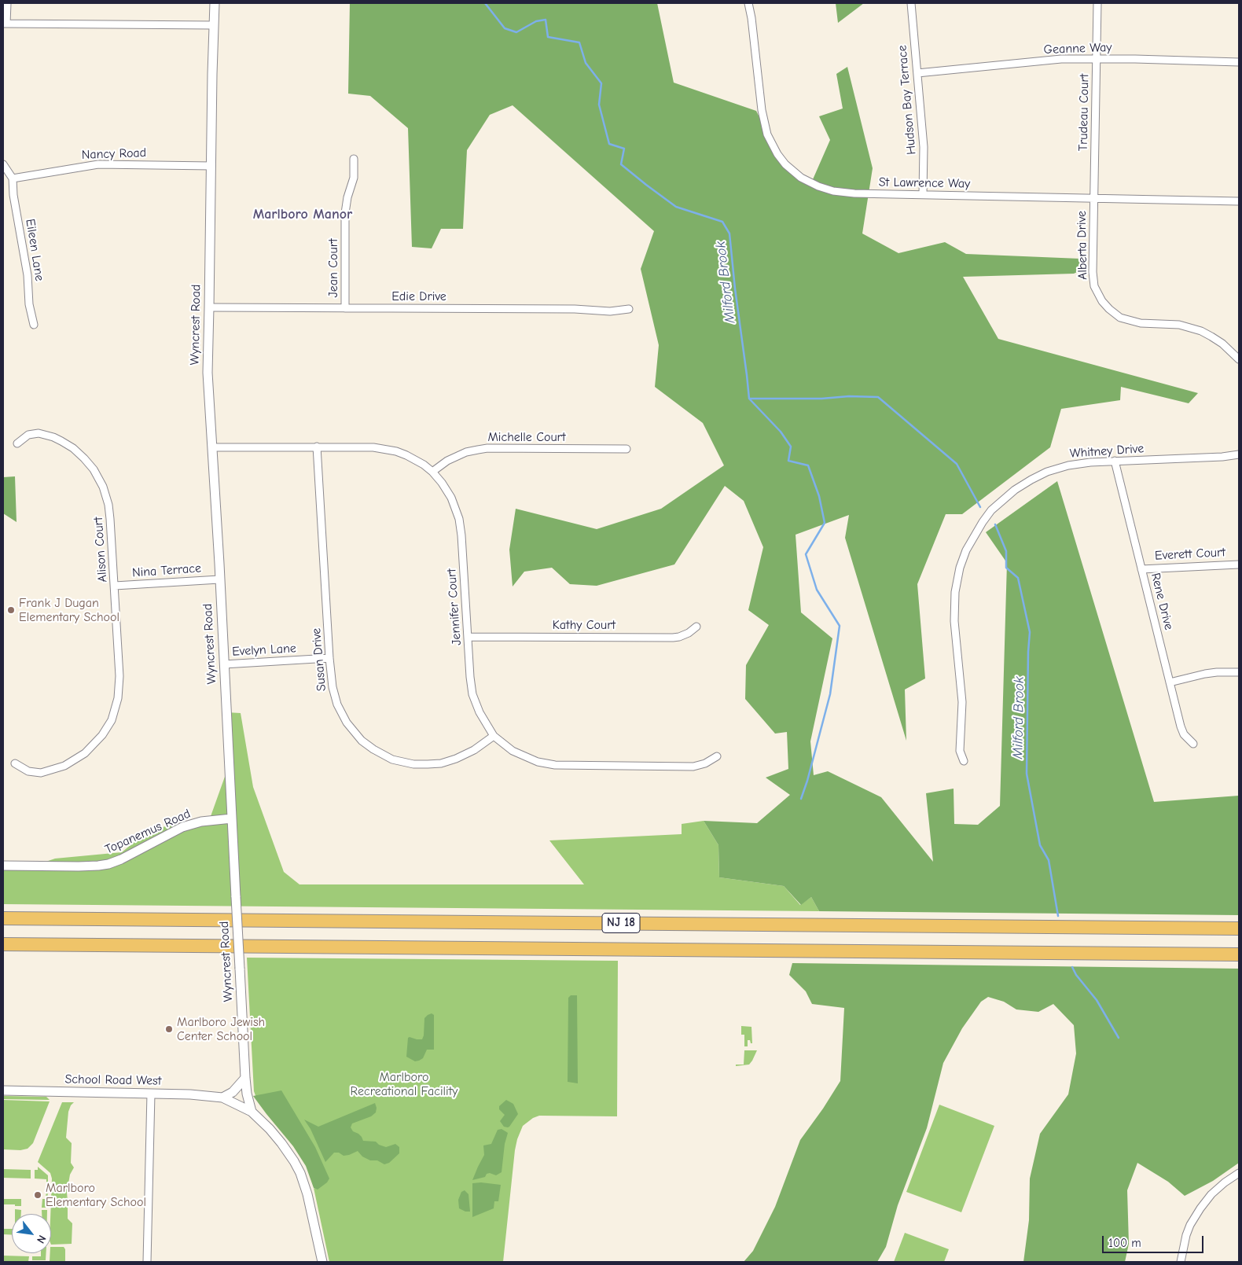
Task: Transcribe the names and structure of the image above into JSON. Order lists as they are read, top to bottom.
{
  "streets": {
    "highway": ["NJ 18"],
    "street": [
      "Geanne Way",
      "Hudson Bay Terrace",
      "Trudeau Court",
      "Nancy Road",
      "St Lawrence Way",
      "Alberta Drive",
      "Eileen Lane",
      "Jean Court",
      "Edie Drive",
      "Wyncrest Road",
      "Michelle Court",
      "Whitney Drive",
      "Alison Court",
      "Everett Court",
      "Nina Terrace",
      "Rene Drive",
      "Jennifer Court",
      "Kathy Court",
      "Evelyn Lane",
      "Susan Drive",
      "Topanemus Road",
      "School Road West"
    ]
  },
  "crossings": [
    ["Geanne Way", "Hudson Bay Terrace"],
    ["Geanne Way", "Trudeau Court"],
    ["Hudson Bay Terrace", "St Lawrence Way"],
    ["Trudeau Court", "St Lawrence Way"],
    ["Trudeau Court", "Alberta Drive"],
    ["Nancy Road", "Eileen Lane"],
    ["Nancy Road", "Wyncrest Road"],
    ["St Lawrence Way", "Alberta Drive"],
    ["Jean Court", "Edie Drive"],
    ["Edie Drive", "Wyncrest Road"],
    ["Wyncrest Road", "Nina Terrace"],
    ["Wyncrest Road", "Jennifer Court"],
    ["Wyncrest Road", "Evelyn Lane"],
    ["Wyncrest Road", "Topanemus Road"],
    ["Wyncrest Road", "School Road West"],
    ["Michelle Court", "Jennifer Court"],
    ["Whitney Drive", "Rene Drive"],
    ["Alison Court", "Nina Terrace"],
    ["Everett Court", "Rene Drive"],
    ["Jennifer Court", "Kathy Court"],
    ["Jennifer Court", "Susan Drive"],
    ["Evelyn Lane", "Susan Drive"]
  ],
  "districts": ["Marlboro Manor"],
  "water": ["Milford Brook"],
  "parks": ["Marlboro Recreational Facility"],
  "places": ["Frank J Dugan Elementary School", "Marlboro Jewish Center School", "Marlboro Elementary School"],
  "scale_bar": "100 m",
  "north": "bottom right"
}
